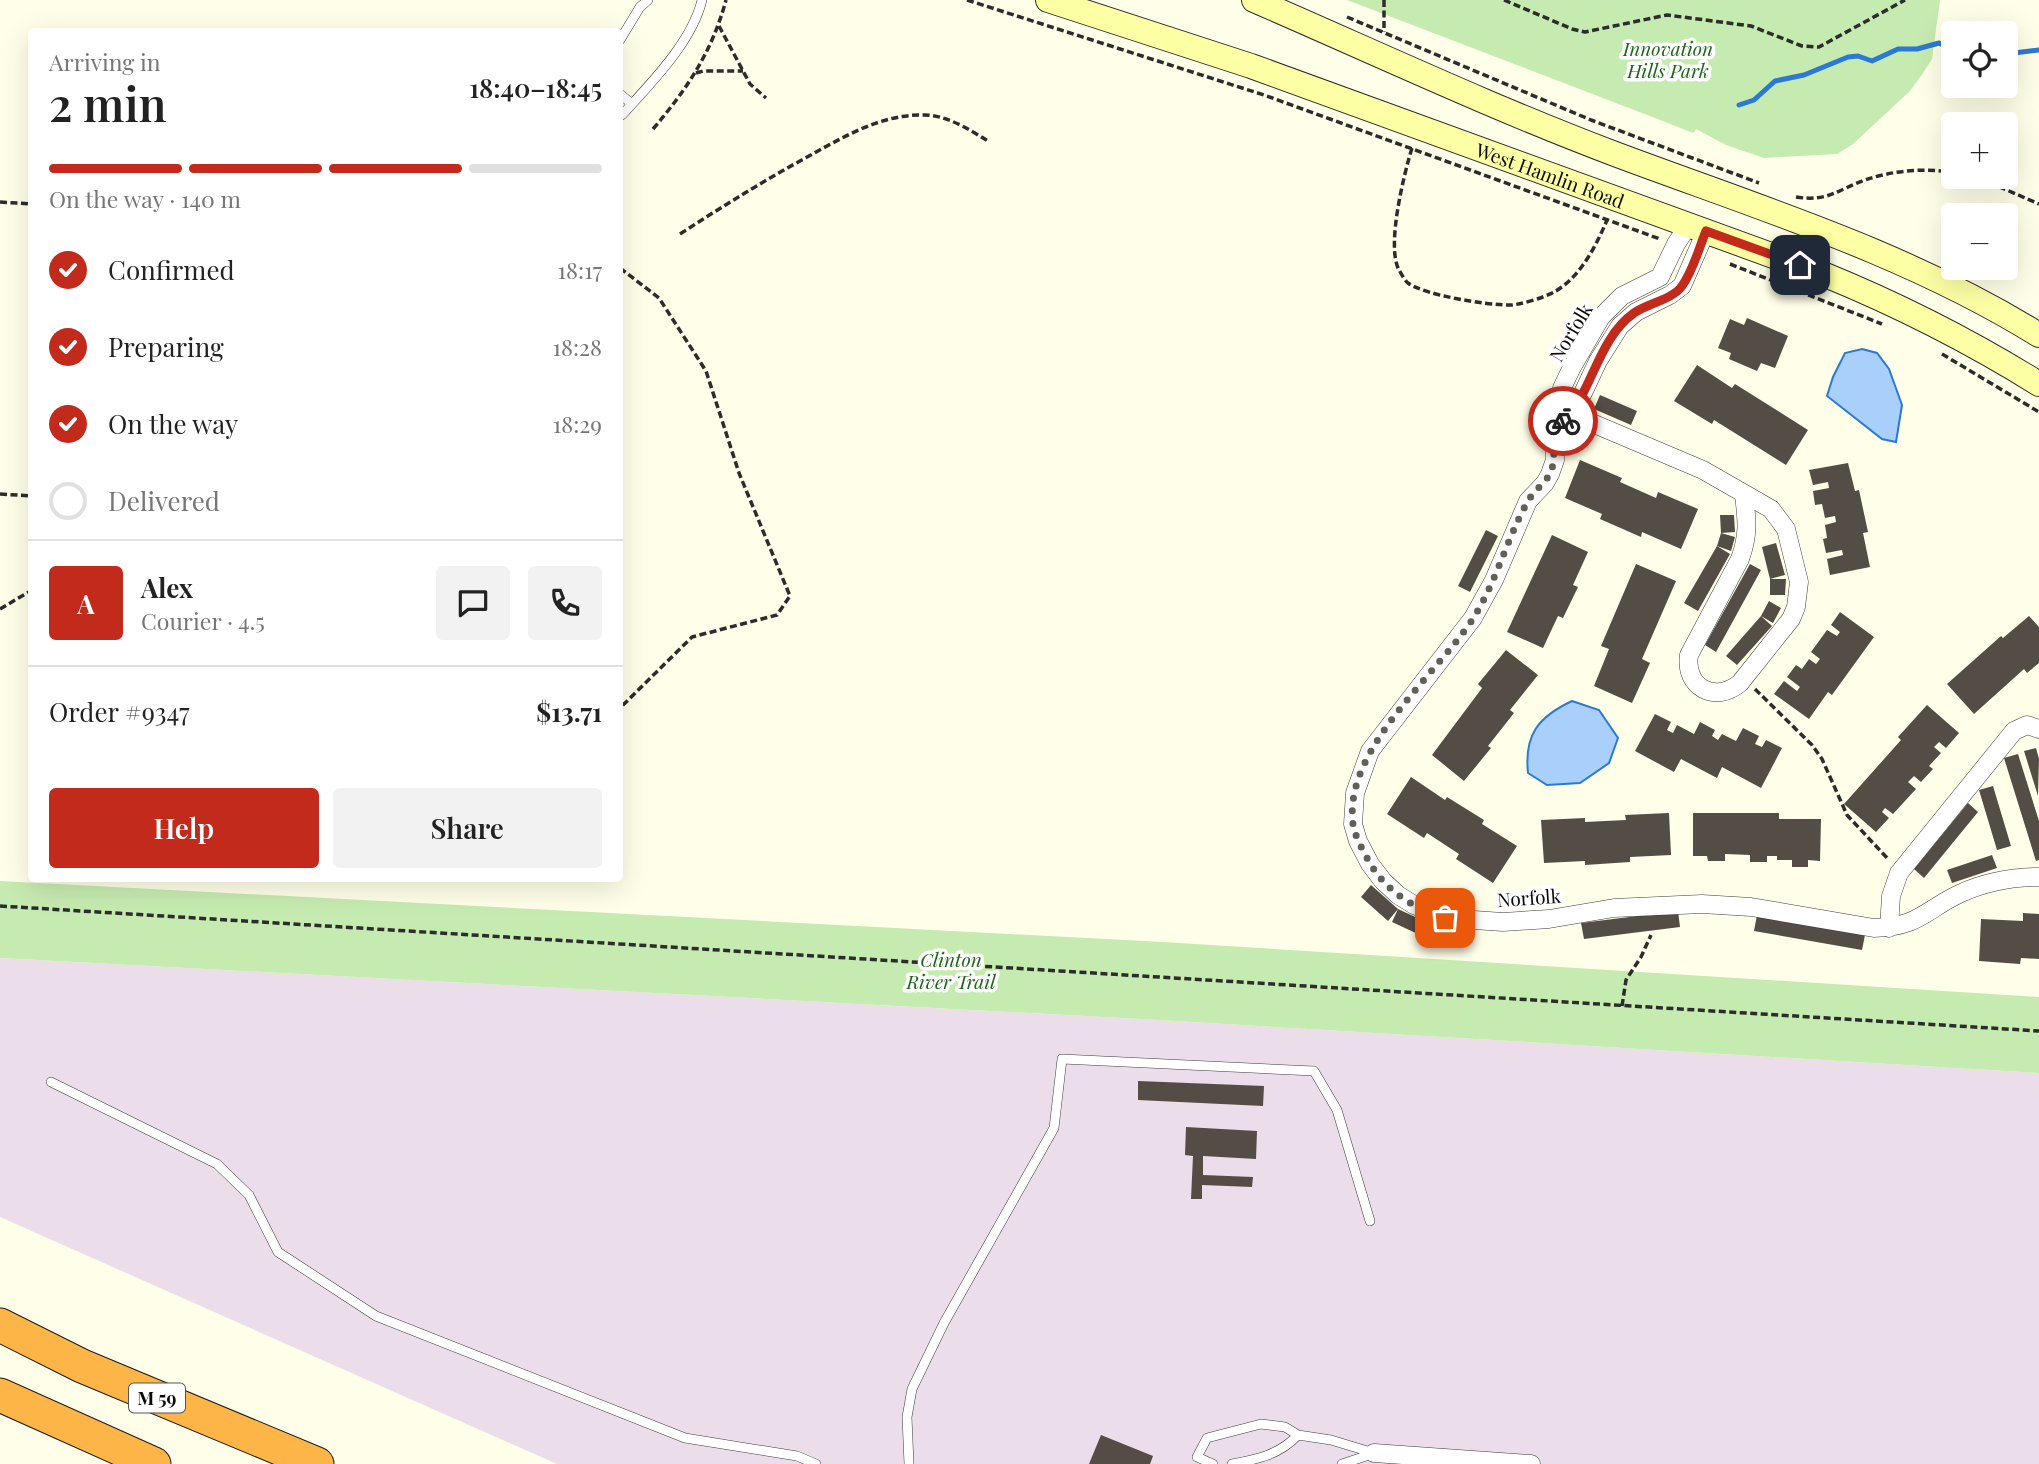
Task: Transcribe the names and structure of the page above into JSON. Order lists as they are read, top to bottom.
{
  "streets": {
    "highway": ["M 59"],
    "main road": ["West Hamlin Road"],
    "street": ["Norfolk"]
  },
  "crossings": [
    ["West Hamlin Road", "Norfolk"]
  ],
  "parks": ["Innovation Hills Park", "Clinton River Trail"],
  "page": {
    "map_buttons": ["+", "−"],
    "heading": ["2 min", "Arriving in", "18:40–18:45"],
    "panel": [
      "Alex",
      "Courier · 4.5",
      "Order #9347",
      "$13.71"
    ],
    "bar": "On the way · 140 m",
    "list": [
      ["Confirmed", "18:17"],
      ["Preparing", "18:28"],
      ["On the way", "18:29"],
      "Delivered"
    ],
    "round": "A",
    "buttons": ["Help", "Share"]
  }
}
